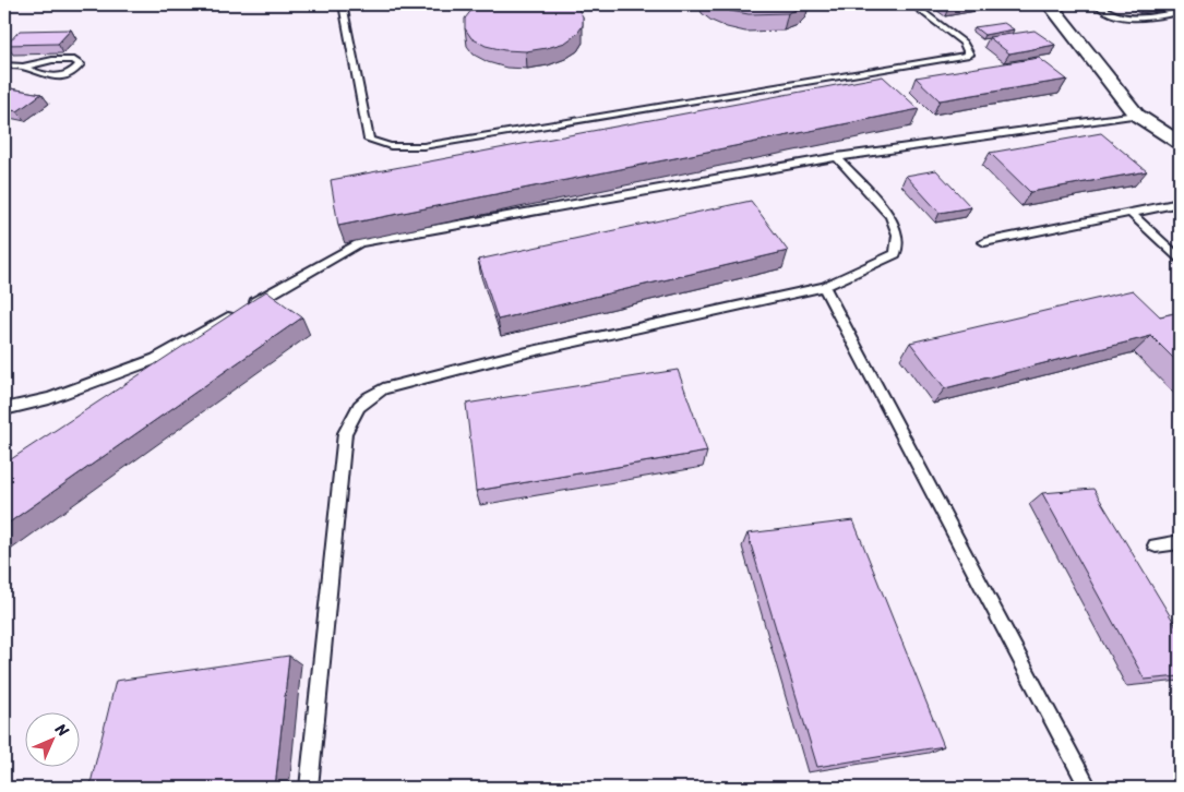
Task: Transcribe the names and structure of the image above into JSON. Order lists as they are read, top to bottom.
{
  "north": "top right"
}
